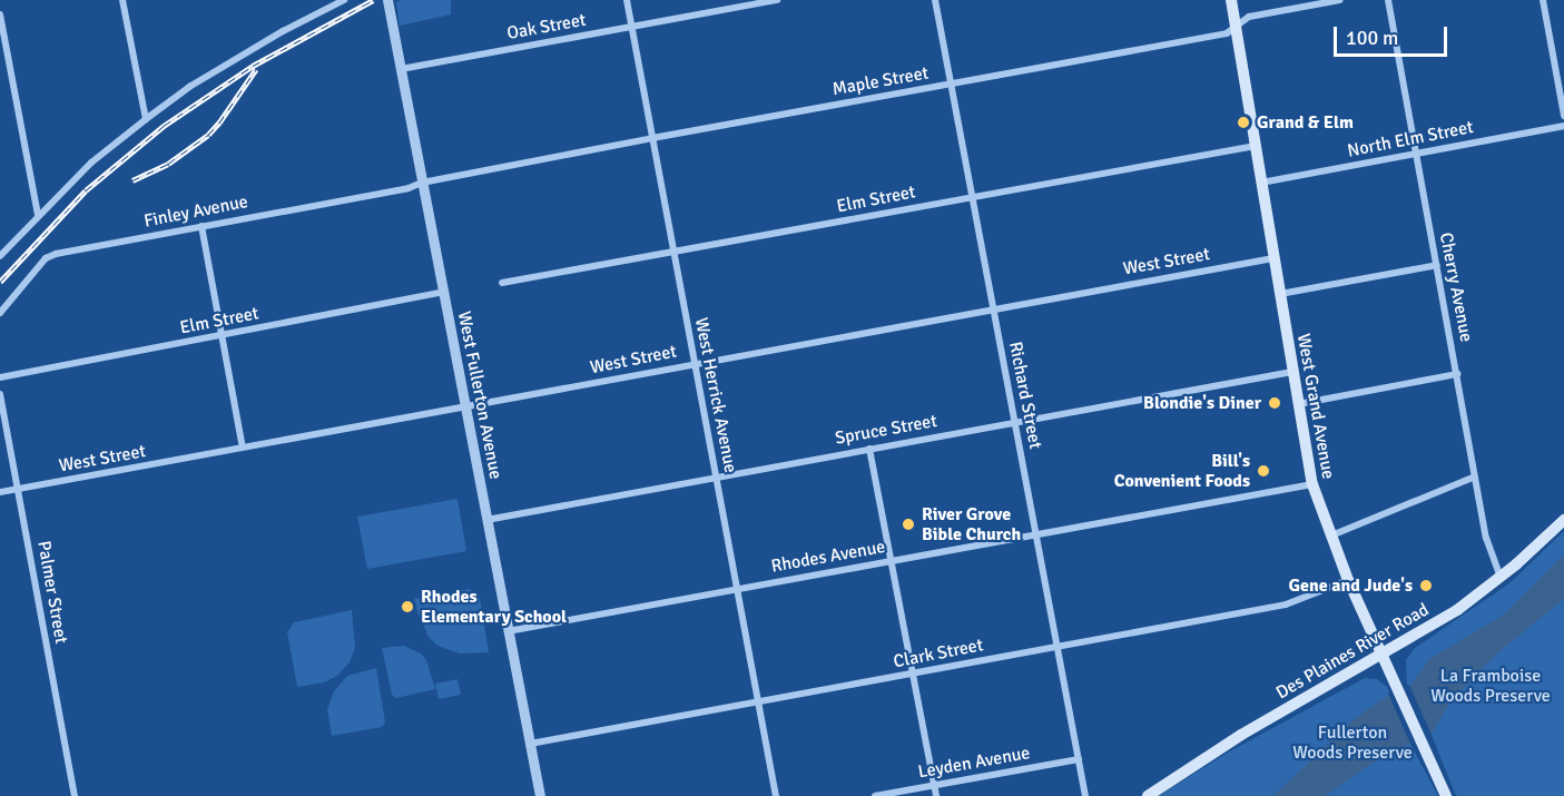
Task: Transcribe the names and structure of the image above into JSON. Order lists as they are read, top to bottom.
{
  "streets": {
    "main road": ["West Grand Avenue", "Des Plaines River Road"],
    "street": [
      "Oak Street",
      "Maple Street",
      "North Elm Street",
      "Elm Street",
      "Finley Avenue",
      "West Street",
      "Cherry Avenue",
      "West Fullerton Avenue",
      "West Herrick Avenue",
      "Richard Street",
      "Spruce Street",
      "Rhodes Avenue",
      "Palmer Street",
      "Clark Street",
      "Leyden Avenue"
    ]
  },
  "crossings": [
    ["Oak Street", "West Fullerton Avenue"],
    ["Oak Street", "West Herrick Avenue"],
    ["Maple Street", "Finley Avenue"],
    ["Maple Street", "West Fullerton Avenue"],
    ["Maple Street", "West Herrick Avenue"],
    ["Maple Street", "Richard Street"],
    ["Maple Street", "West Grand Avenue"],
    ["North Elm Street", "Cherry Avenue"],
    ["North Elm Street", "West Grand Avenue"],
    ["Elm Street", "West Fullerton Avenue"],
    ["Elm Street", "West Herrick Avenue"],
    ["Elm Street", "Richard Street"],
    ["Elm Street", "West Grand Avenue"],
    ["Finley Avenue", "West Fullerton Avenue"],
    ["West Street", "West Fullerton Avenue"],
    ["West Street", "West Herrick Avenue"],
    ["West Street", "Richard Street"],
    ["West Street", "West Grand Avenue"],
    ["West Street", "Palmer Street"],
    ["Cherry Avenue", "Des Plaines River Road"],
    ["West Fullerton Avenue", "Spruce Street"],
    ["West Fullerton Avenue", "Rhodes Avenue"],
    ["West Fullerton Avenue", "Clark Street"],
    ["West Herrick Avenue", "Spruce Street"],
    ["West Herrick Avenue", "Rhodes Avenue"],
    ["West Herrick Avenue", "Clark Street"],
    ["Richard Street", "Spruce Street"],
    ["Richard Street", "Rhodes Avenue"],
    ["Richard Street", "Clark Street"],
    ["Richard Street", "Leyden Avenue"],
    ["West Grand Avenue", "Spruce Street"],
    ["West Grand Avenue", "Rhodes Avenue"],
    ["West Grand Avenue", "Des Plaines River Road"],
    ["West Grand Avenue", "Clark Street"]
  ],
  "parks": ["La Framboise Woods Preserve", "Fullerton Woods Preserve"],
  "places": [
    "Grand & Elm",
    "Blondie's Diner",
    "Bill's Convenient Foods",
    "River Grove Bible Church",
    "Gene and Jude's",
    "Rhodes Elementary School"
  ],
  "scale_bar": "100 m"
}
